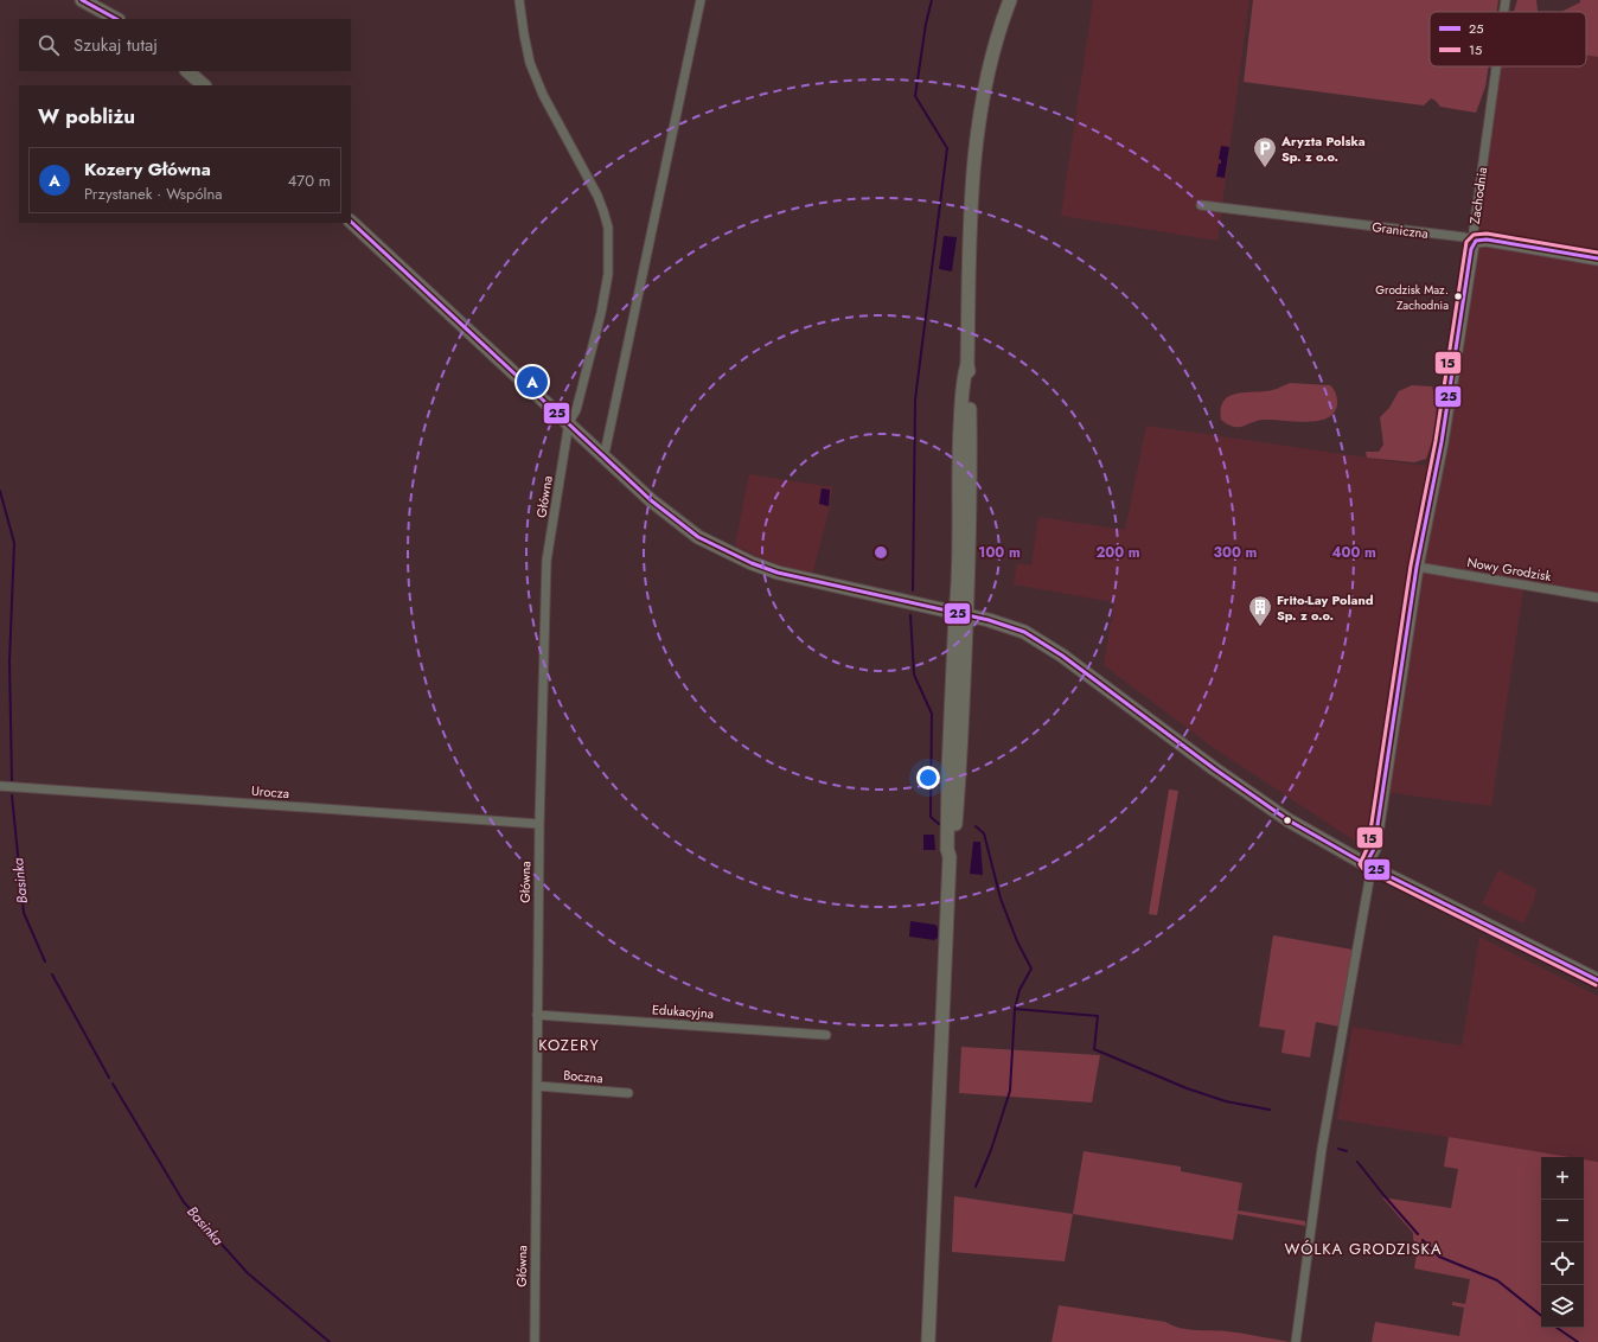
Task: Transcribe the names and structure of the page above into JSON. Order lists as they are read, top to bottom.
{
  "streets": {
    "street": [
      "Zachodnia",
      "Graniczna",
      "Główna",
      "Nowy Grodzisk",
      "Urocza",
      "Edukacyjna",
      "Boczna"
    ]
  },
  "crossings": [
    ["Zachodnia", "Graniczna"],
    ["Zachodnia", "Nowy Grodzisk"],
    ["Główna", "Urocza"],
    ["Główna", "Edukacyjna"],
    ["Główna", "Boczna"]
  ],
  "districts": ["KOZERY", "WÓLKA GRODZISKA"],
  "water": ["Basinka"],
  "places": {
    "parking": ["Aryzta Polska Sp. z o.o."],
    "other": ["Grodzisk Maz. Zachodnia"],
    "building": ["Frito-Lay Poland Sp. z o.o."]
  },
  "lines": ["transit line 25", "transit line 15"],
  "legend": ["25", "15"],
  "page": {
    "search": "Szukaj tutaj",
    "heading": "W pobliżu",
    "list": [
      {
        "mark": "A",
        "name": "Kozery Główna",
        "note": "Przystanek · Wspólna",
        "value": "470 m"
      }
    ],
    "pins": "A",
    "map_buttons": ["+", "−"]
  },
  "rings": [
    "100 m",
    "200 m",
    "300 m",
    "400 m"
  ]
}
